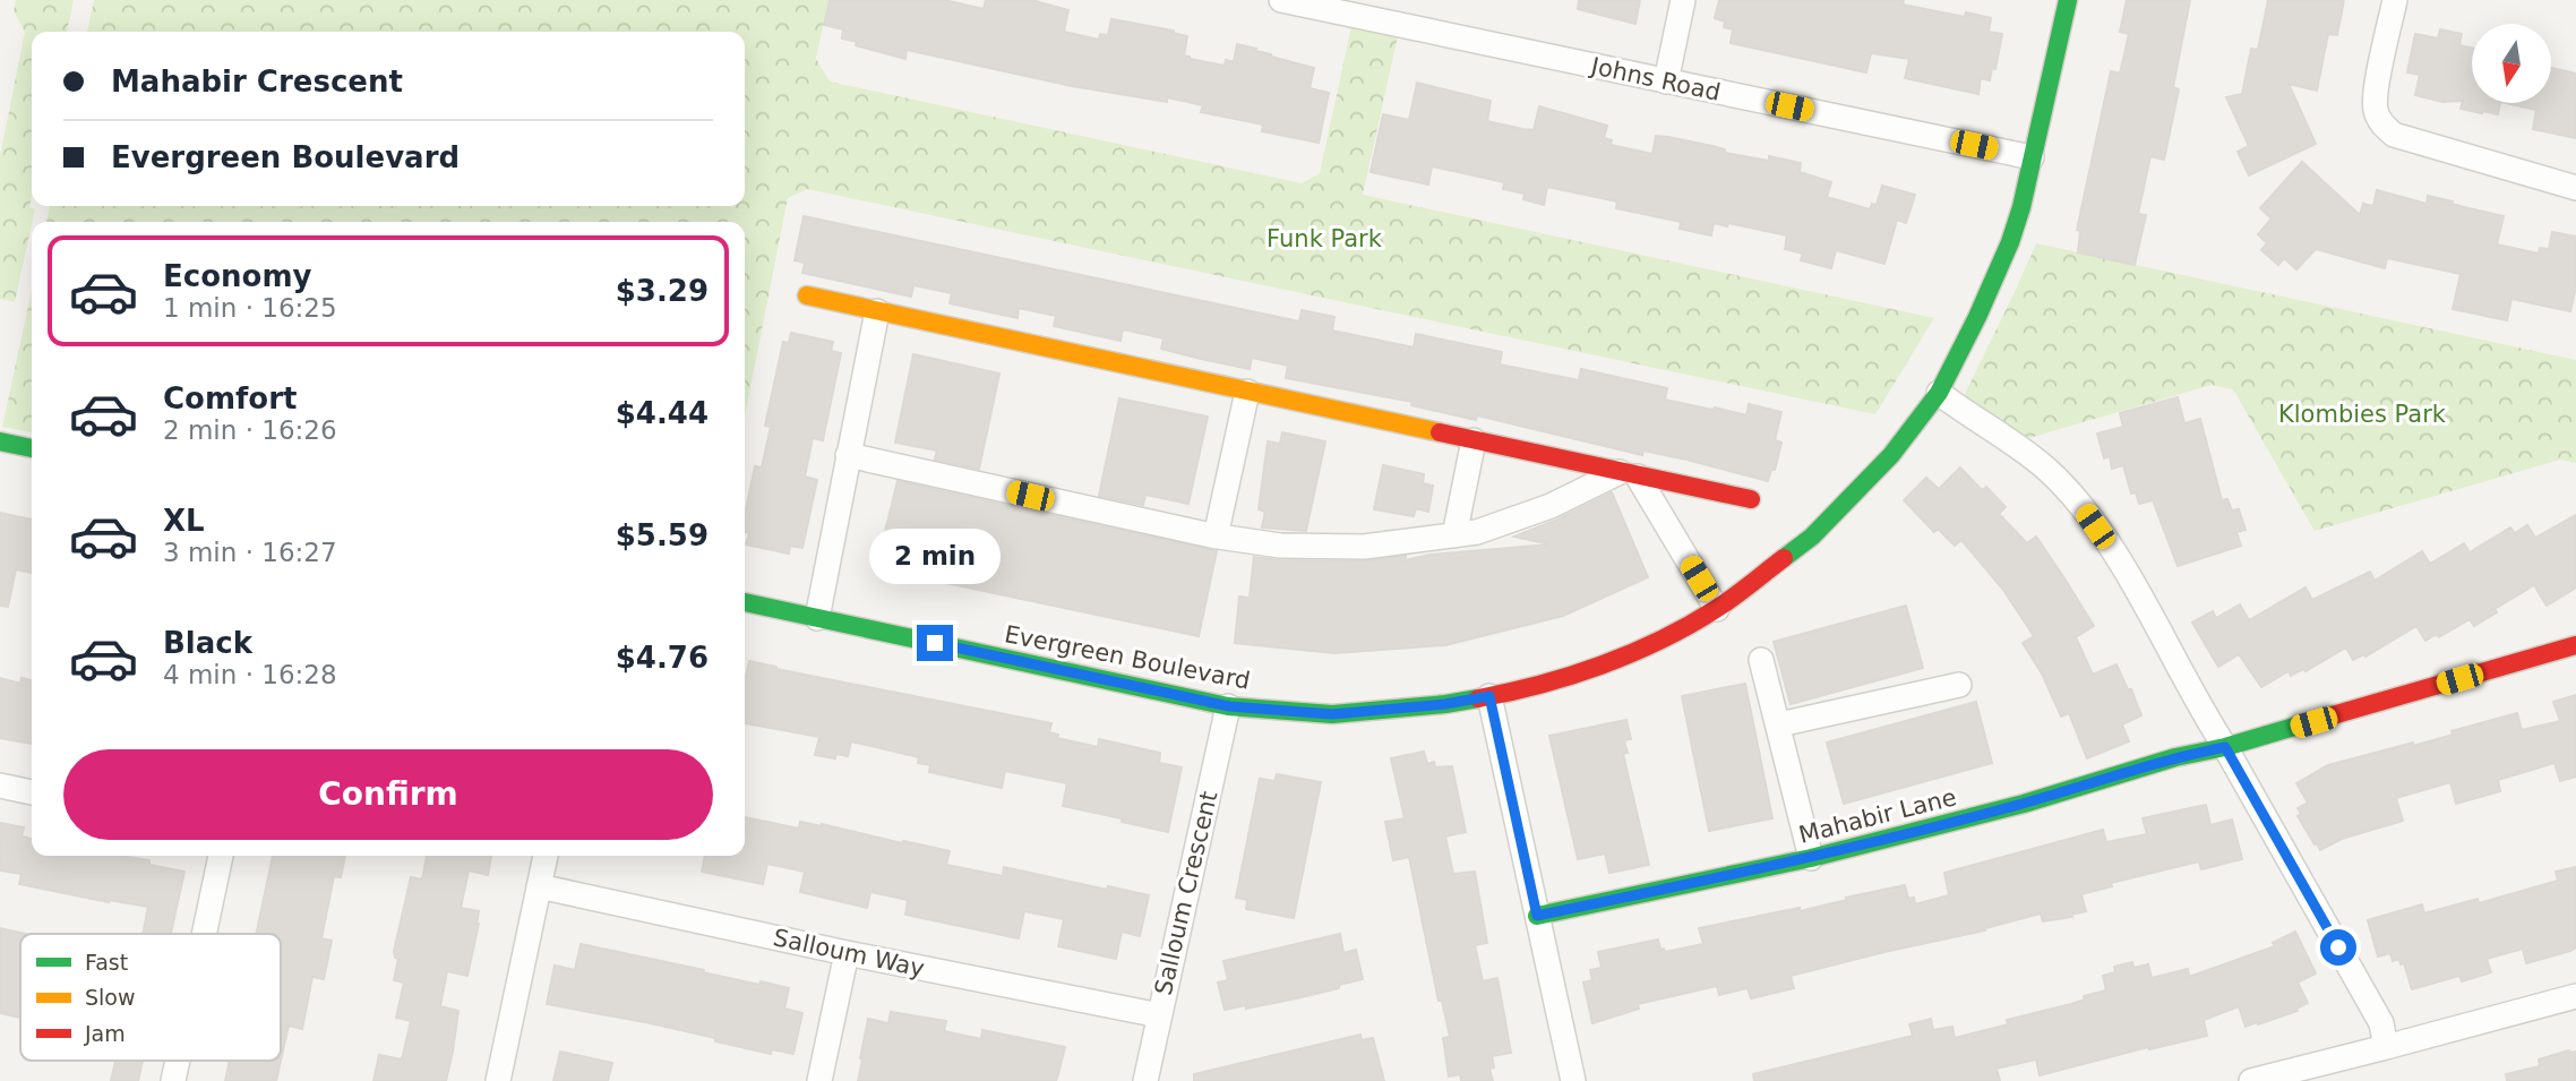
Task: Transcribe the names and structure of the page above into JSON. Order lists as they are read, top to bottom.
{
  "streets": {
    "street": [
      "Johns Road",
      "Evergreen Boulevard",
      "Mahabir Lane",
      "Salloum Crescent",
      "Salloum Way"
    ]
  },
  "crossings": [
    ["Johns Road", "Evergreen Boulevard"],
    ["Evergreen Boulevard", "Salloum Crescent"],
    ["Salloum Crescent", "Salloum Way"]
  ],
  "parks": ["Funk Park", "Klombies Park"],
  "legend": ["Fast", "Slow", "Jam"],
  "north": "bottom",
  "page": {
    "banner": ["Mahabir Crescent", "Evergreen Boulevard"],
    "list": [
      {
        "name": "Economy",
        "note": "1 min · 16:25",
        "value": "$3.29"
      },
      {
        "name": "Comfort",
        "note": "2 min · 16:26",
        "value": "$4.44"
      },
      {
        "name": "XL",
        "note": "3 min · 16:27",
        "value": "$5.59"
      },
      {
        "name": "Black",
        "note": "4 min · 16:28",
        "value": "$4.76"
      }
    ],
    "bubble": "2 min",
    "buttons": "Confirm"
  }
}
